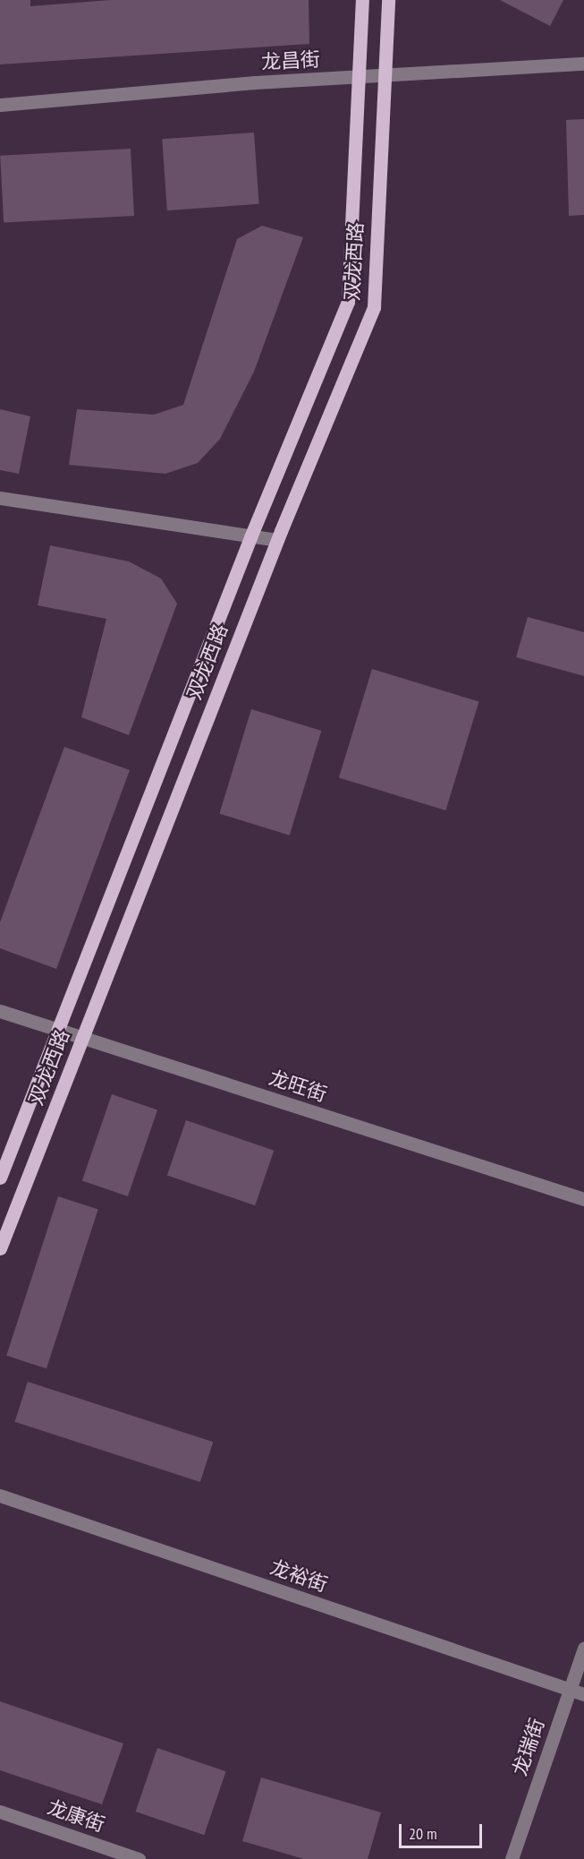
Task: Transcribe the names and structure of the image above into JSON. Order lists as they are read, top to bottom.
{
  "streets": {
    "main road": ["双龙西路"],
    "street": [
      "龙昌街",
      "龙旺街",
      "龙裕街",
      "龙瑞街",
      "龙康街"
    ]
  },
  "crossings": [
    ["龙昌街", "双龙西路"],
    ["双龙西路", "龙旺街"],
    ["龙裕街", "龙瑞街"]
  ],
  "scale_bar": "20 m"
}
